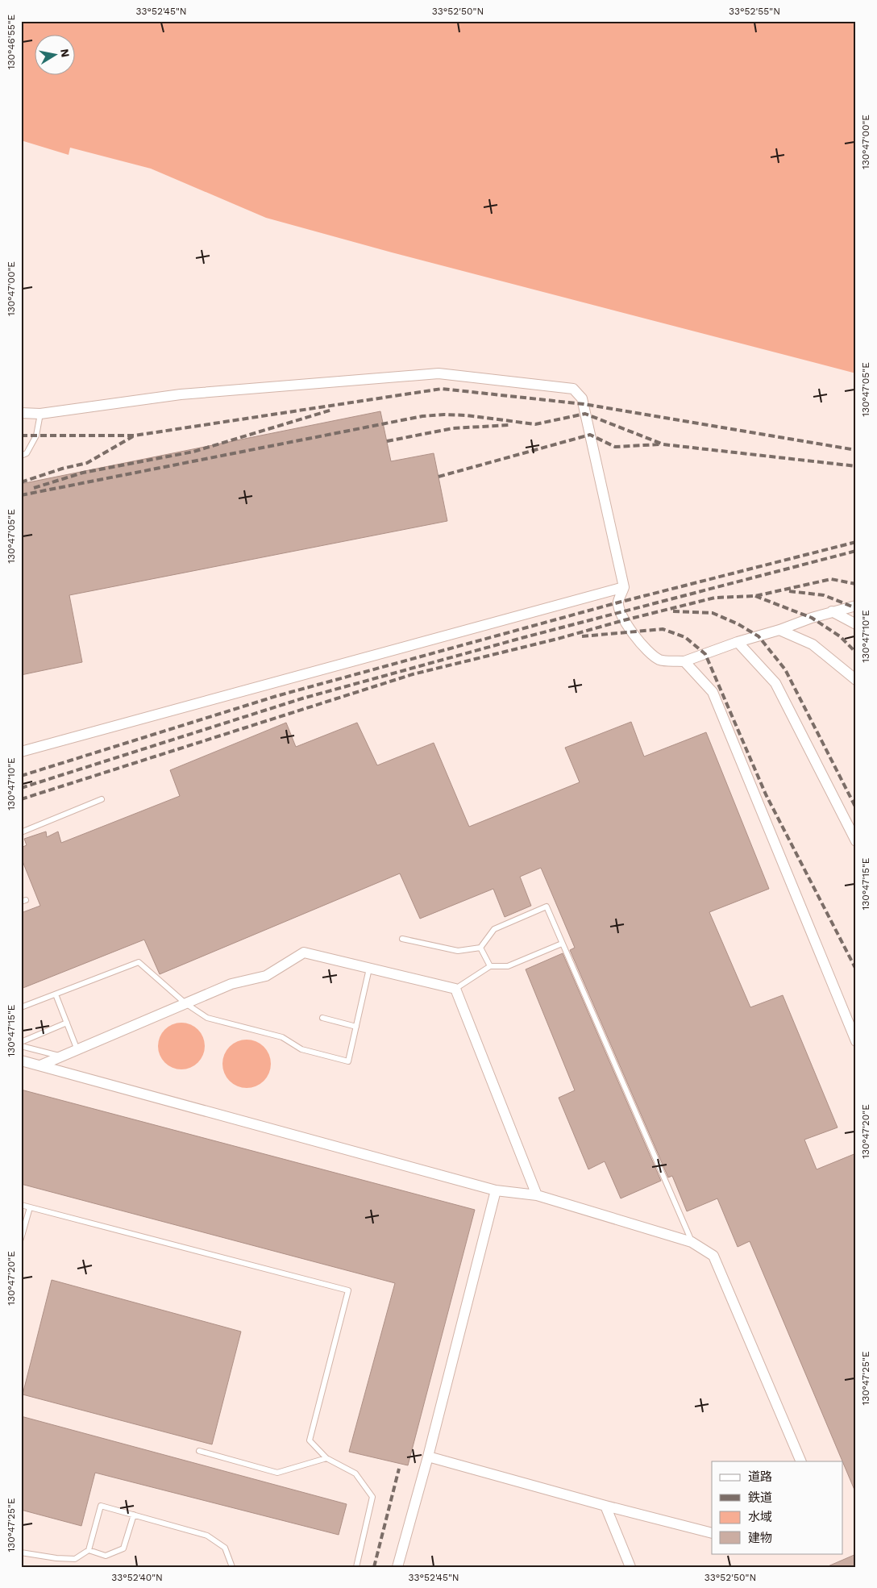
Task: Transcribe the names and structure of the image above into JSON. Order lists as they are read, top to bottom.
{
  "legend": [
    "道路",
    "鉄道",
    "水域",
    "建物"
  ],
  "north": "right",
  "coordinates": [
    "33°52'45\"N",
    "33°52'50\"N",
    "33°52'55\"N",
    "130°46'55\"E",
    "130°47'00\"E",
    "130°47'05\"E",
    "130°47'10\"E",
    "130°47'15\"E",
    "130°47'20\"E",
    "130°47'25\"E",
    "33°52'40\"N"
  ]
}
